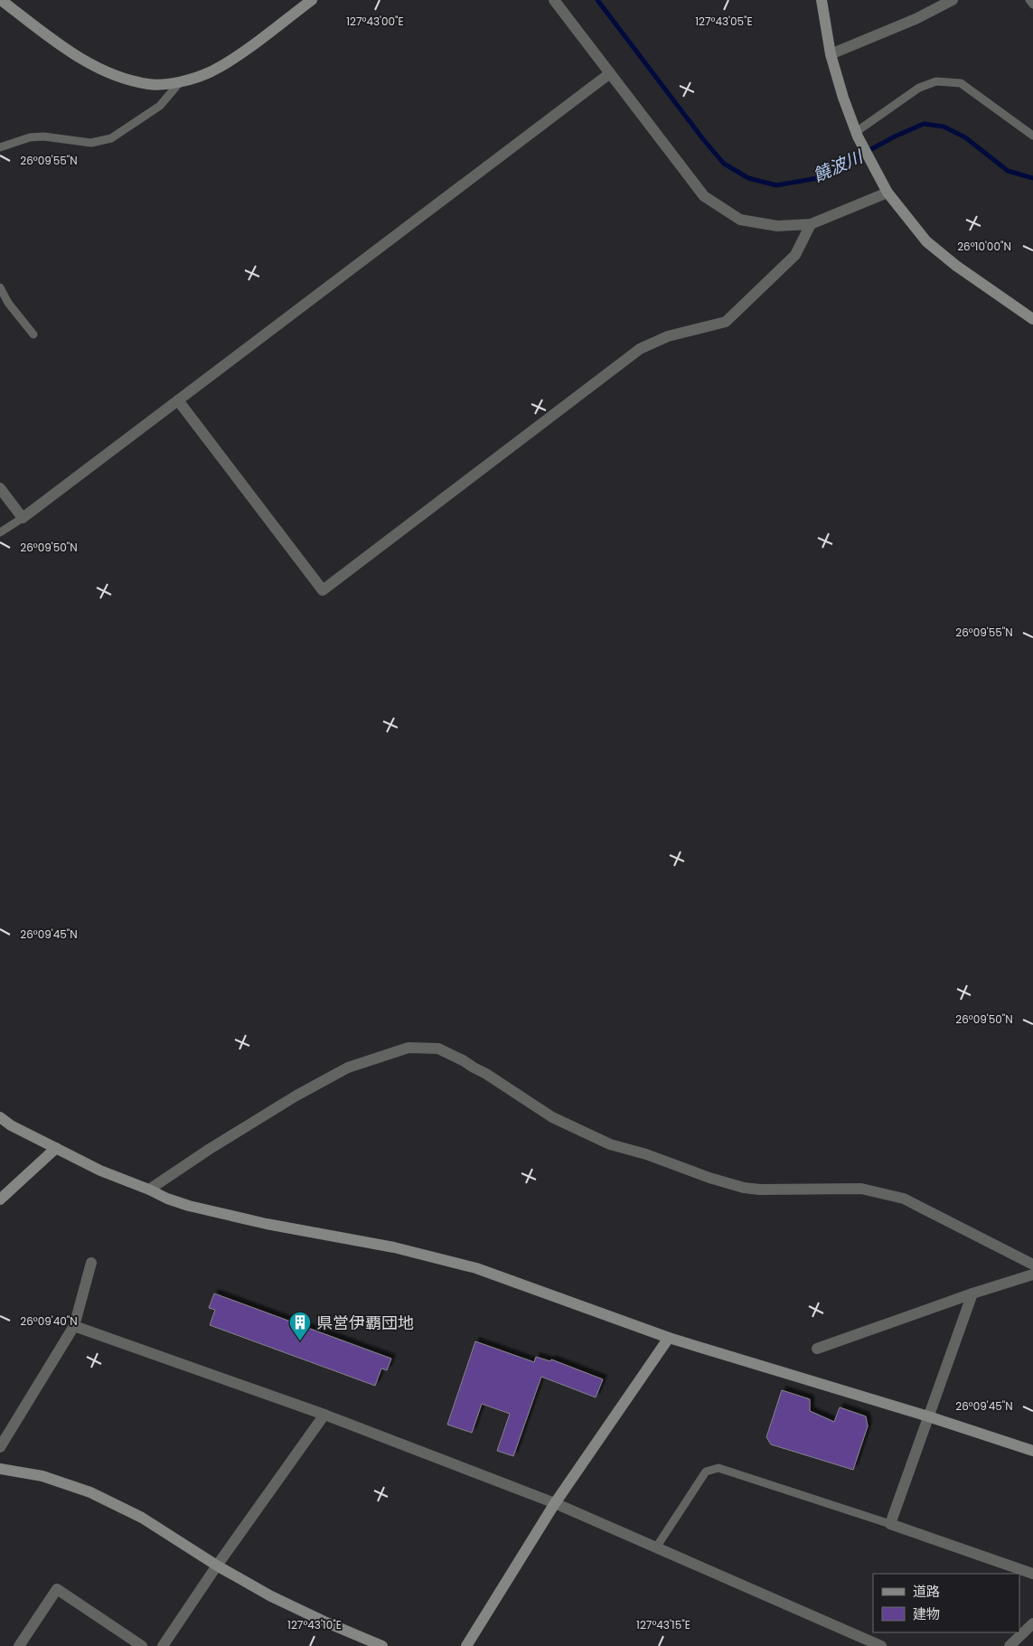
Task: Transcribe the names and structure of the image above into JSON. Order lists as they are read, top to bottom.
{
  "water": ["饒波川"],
  "places": {
    "building": ["県営伊覇団地"]
  },
  "legend": ["道路", "建物"],
  "coordinates": [
    "127°43'00\"E",
    "127°43'05\"E",
    "26°09'55\"N",
    "26°10'00\"N",
    "26°09'50\"N",
    "26°09'45\"N",
    "26°09'40\"N",
    "127°43'10\"E",
    "127°43'15\"E"
  ]
}
